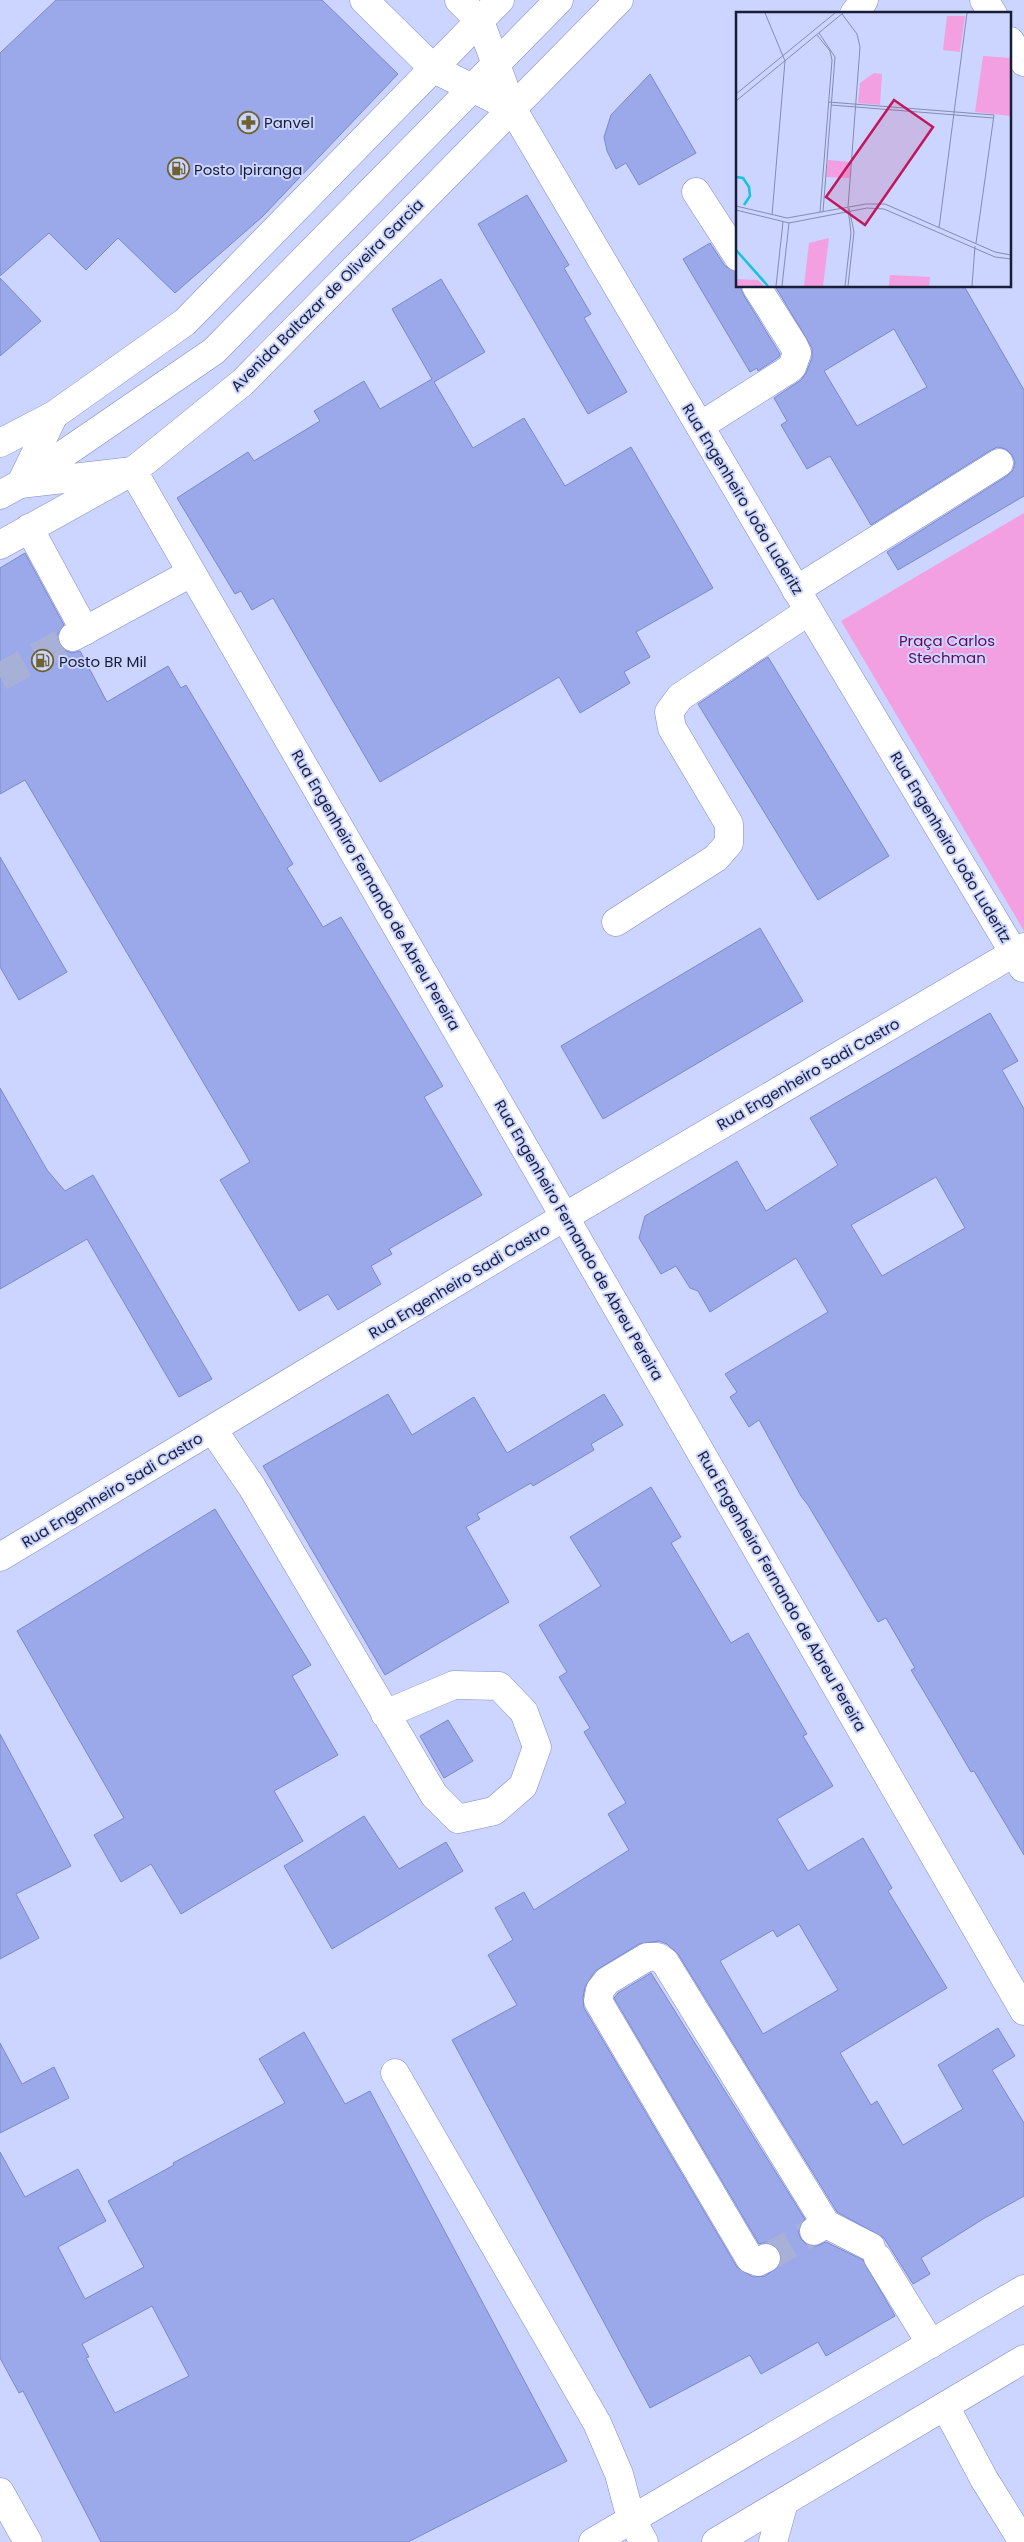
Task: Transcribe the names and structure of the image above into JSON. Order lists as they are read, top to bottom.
{
  "streets": {
    "street": [
      "Avenida Baltazar de Oliveira Garcia",
      "Rua Engenheiro João Luderitz",
      "Rua Engenheiro Fernando de Abreu Pereira",
      "Rua Engenheiro Sadi Castro"
    ]
  },
  "crossings": [
    ["Avenida Baltazar de Oliveira Garcia", "Rua Engenheiro João Luderitz"],
    ["Avenida Baltazar de Oliveira Garcia", "Rua Engenheiro Fernando de Abreu Pereira"],
    ["Rua Engenheiro João Luderitz", "Rua Engenheiro Sadi Castro"],
    ["Rua Engenheiro Fernando de Abreu Pereira", "Rua Engenheiro Sadi Castro"]
  ],
  "parks": ["Praça Carlos Stechman"],
  "places": {
    "pharmacy": ["Panvel"],
    "fuel station": ["Posto Ipiranga", "Posto BR Mil"]
  }
}
